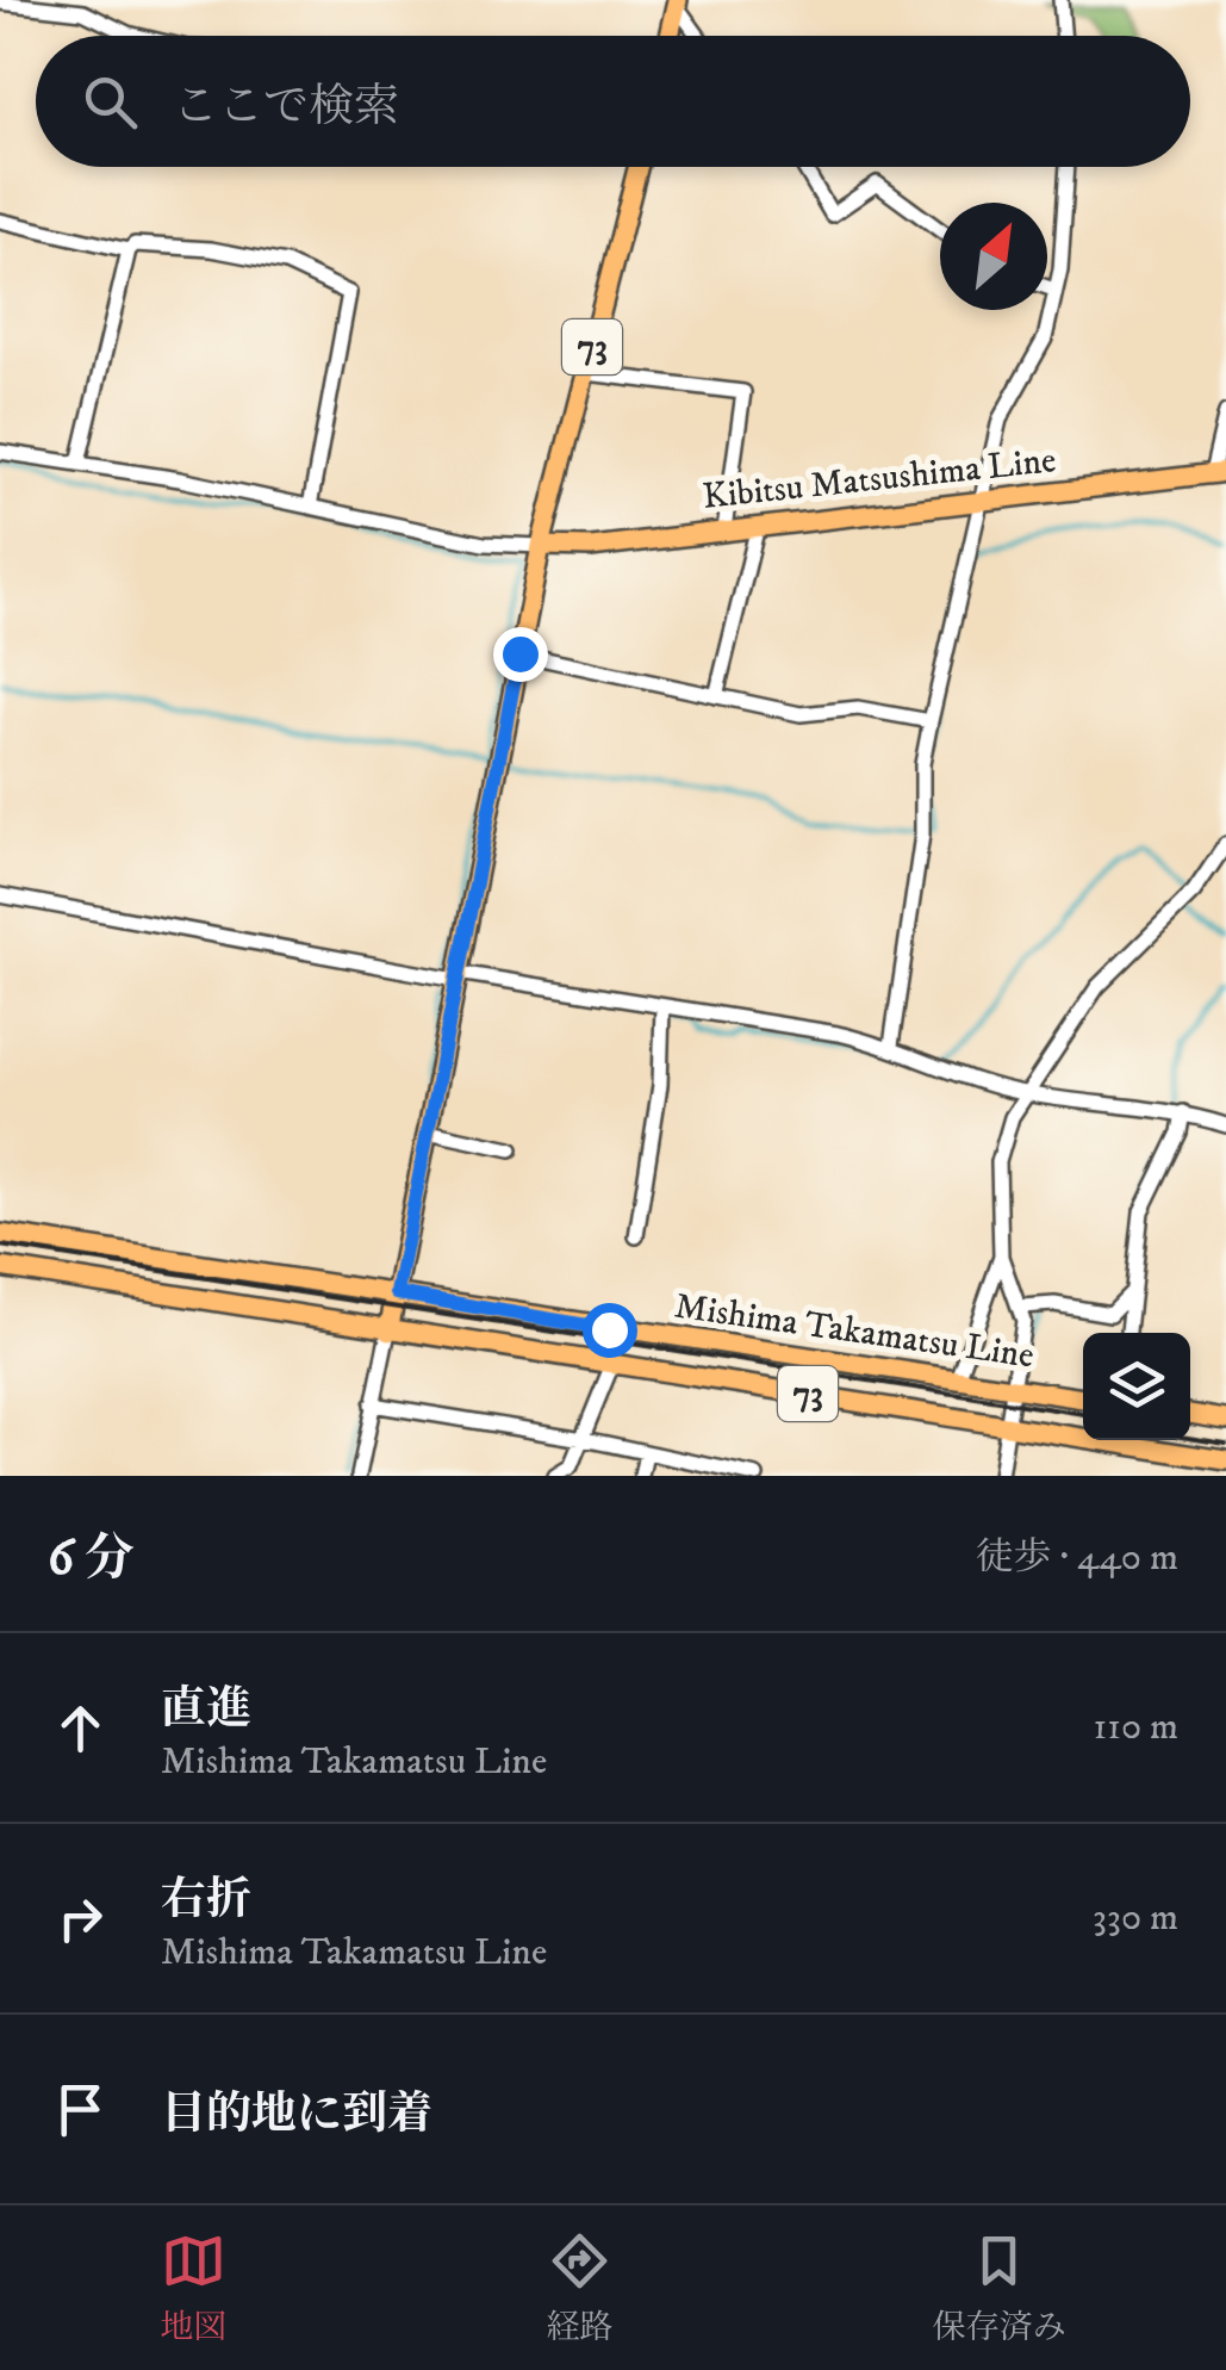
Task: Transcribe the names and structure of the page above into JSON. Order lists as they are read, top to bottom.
{
  "streets": {
    "main road": ["73", "Kibitsu Matsushima Line", "Mishima Takamatsu Line"]
  },
  "crossings": [
    ["73", "Kibitsu Matsushima Line"],
    ["73", "Mishima Takamatsu Line"]
  ],
  "north": "top right",
  "page": {
    "search": "ここで検索",
    "heading": ["6 分", "徒歩 · 440 m"],
    "list": [
      ["直進", "Mishima Takamatsu Line", "110 m"],
      ["右折", "Mishima Takamatsu Line", "330 m"],
      "目的地に到着"
    ],
    "nav": ["地図", "経路", "保存済み"]
  }
}
